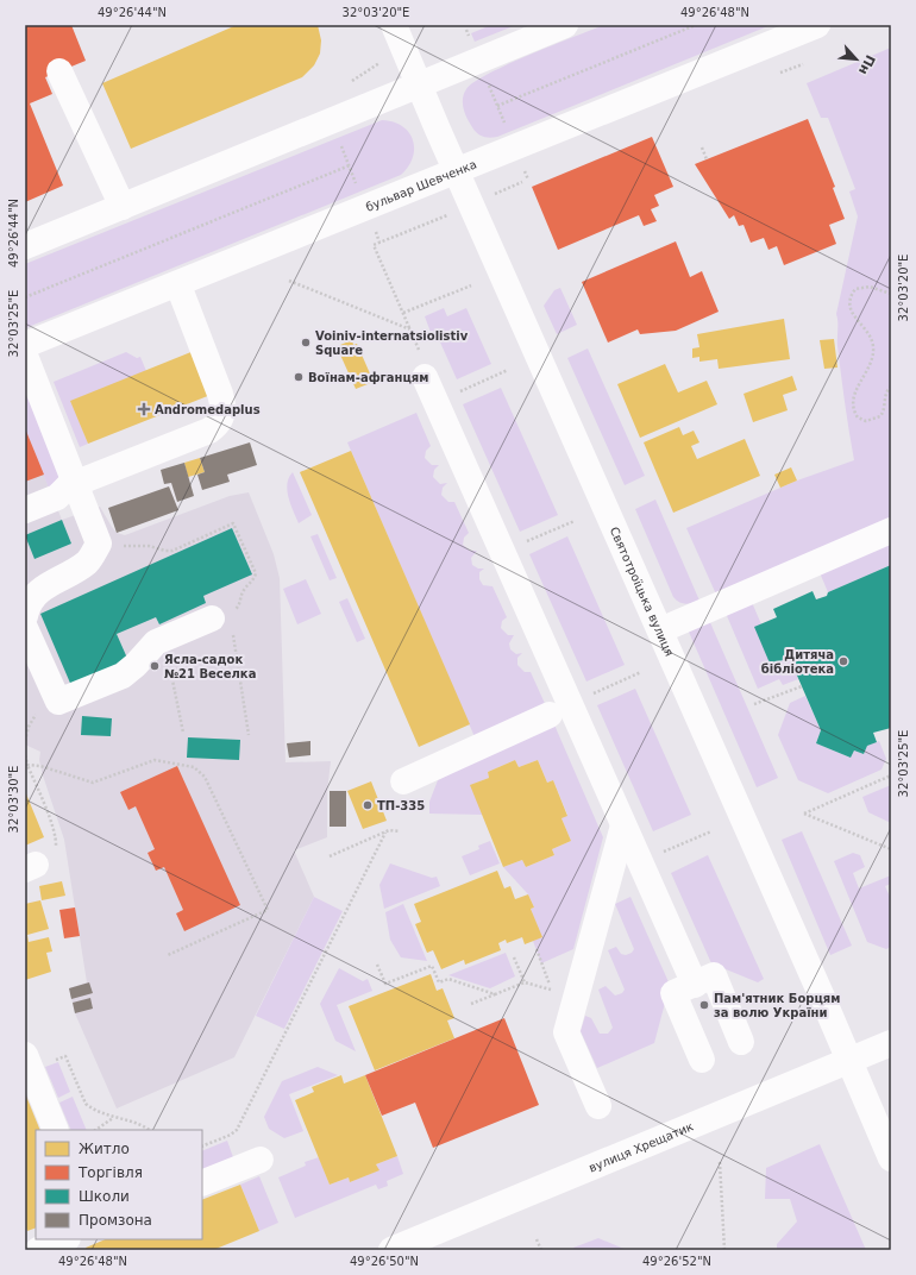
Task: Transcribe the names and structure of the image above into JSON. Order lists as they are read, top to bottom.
{
  "streets": {
    "street": ["бульвар Шевченка", "Святотроїцька вулиця", "вулиця Хрещатик"]
  },
  "crossings": [
    ["бульвар Шевченка", "Святотроїцька вулиця"],
    ["Святотроїцька вулиця", "вулиця Хрещатик"]
  ],
  "places": {
    "other": [
      "Voiniv-internatsiolistiv Square",
      "Воїнам-афганцям",
      "Дитяча бібліотека",
      "Ясла-садок №21 Веселка",
      "ТП-335",
      "Пам'ятник Борцям за волю України"
    ],
    "health": ["Andromedaplus"]
  },
  "legend": [
    "Житло",
    "Торгівля",
    "Школи",
    "Промзона"
  ],
  "north": "bottom right",
  "coordinates": [
    "49°26'44\"N",
    "32°03'20\"E",
    "49°26'48\"N",
    "32°03'25\"E",
    "32°03'30\"E",
    "49°26'50\"N",
    "49°26'52\"N"
  ]
}
